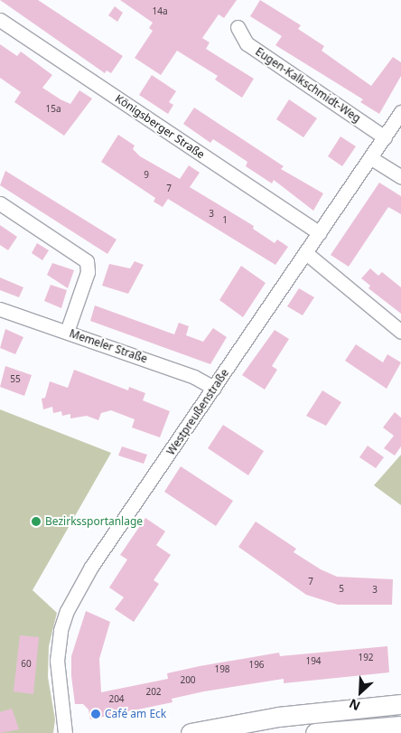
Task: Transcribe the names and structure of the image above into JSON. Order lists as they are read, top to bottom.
{
  "streets": {
    "street": [
      "Eugen-Kalkschmidt-Weg",
      "Königsberger Straße",
      "Memeler Straße",
      "Westpreußenstraße"
    ]
  },
  "crossings": [
    ["Eugen-Kalkschmidt-Weg", "Westpreußenstraße"],
    ["Königsberger Straße", "Westpreußenstraße"],
    ["Memeler Straße", "Westpreußenstraße"]
  ],
  "places": ["Bezirkssportanlage", "Café am Eck"],
  "house_numbers": [
    "14a",
    "15a",
    "9",
    "7",
    "3",
    "1",
    "55",
    "7",
    "5",
    "3",
    "192",
    "194",
    "60",
    "196",
    "198",
    "200",
    "202",
    "204"
  ],
  "north": "bottom left"
}
